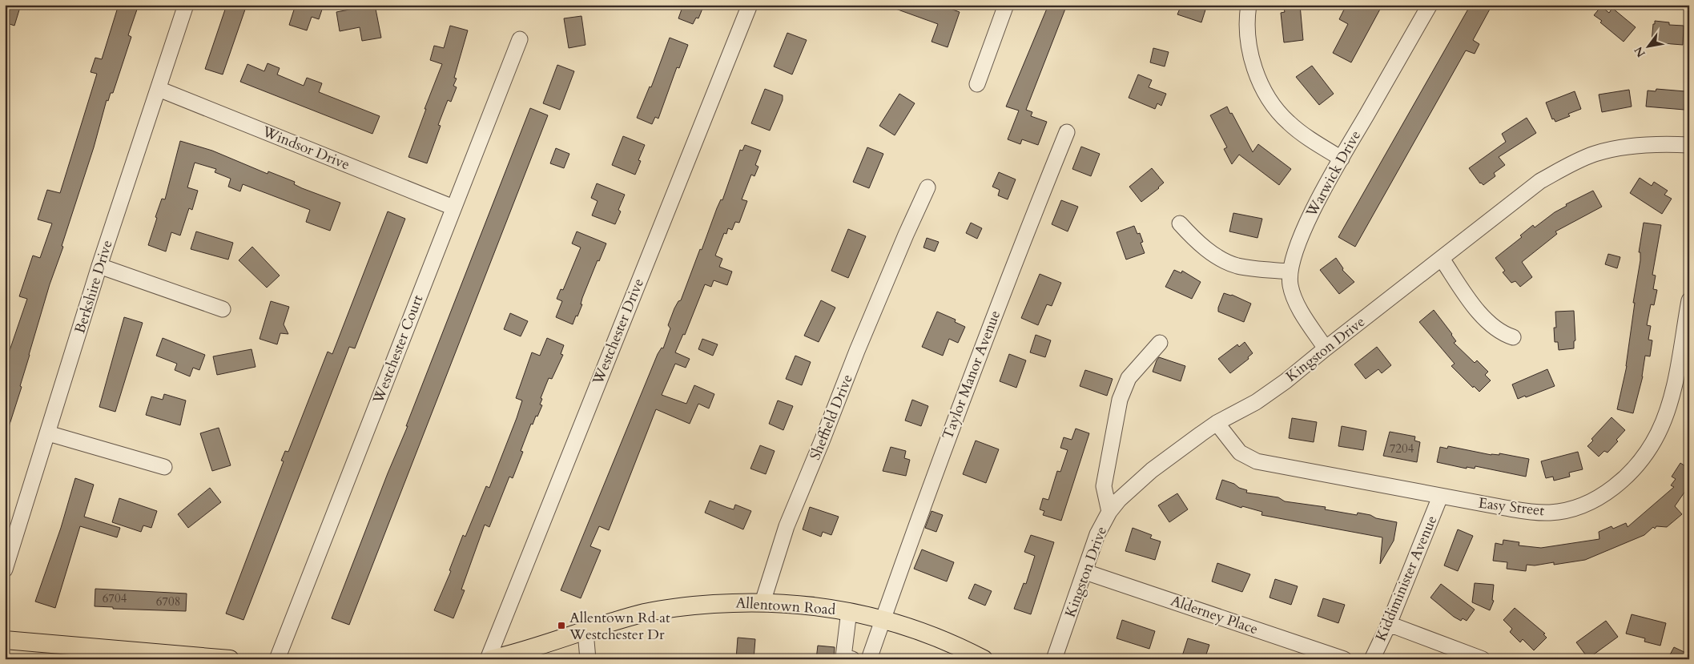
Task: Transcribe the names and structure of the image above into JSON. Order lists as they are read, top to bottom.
{
  "streets": {
    "main road": ["Allentown Road"],
    "street": [
      "Windsor Drive",
      "Warwick Drive",
      "Berkshire Drive",
      "Westchester Drive",
      "Westchester Court",
      "Kingston Drive",
      "Taylor Manor Avenue",
      "Sheffield Drive",
      "Easy Street",
      "Kiddiminister Avenue",
      "Alderney Place"
    ]
  },
  "crossings": [
    ["Windsor Drive", "Berkshire Drive"],
    ["Windsor Drive", "Westchester Court"],
    ["Warwick Drive", "Kingston Drive"],
    ["Kingston Drive", "Easy Street"],
    ["Kingston Drive", "Alderney Place"],
    ["Taylor Manor Avenue", "Allentown Road"],
    ["Sheffield Drive", "Allentown Road"],
    ["Easy Street", "Kiddiminister Avenue"]
  ],
  "places": {
    "transit": ["Allentown Rd at Westchester Dr"]
  },
  "house_numbers": ["7204", "6704", "6708"],
  "north": "bottom left"
}
